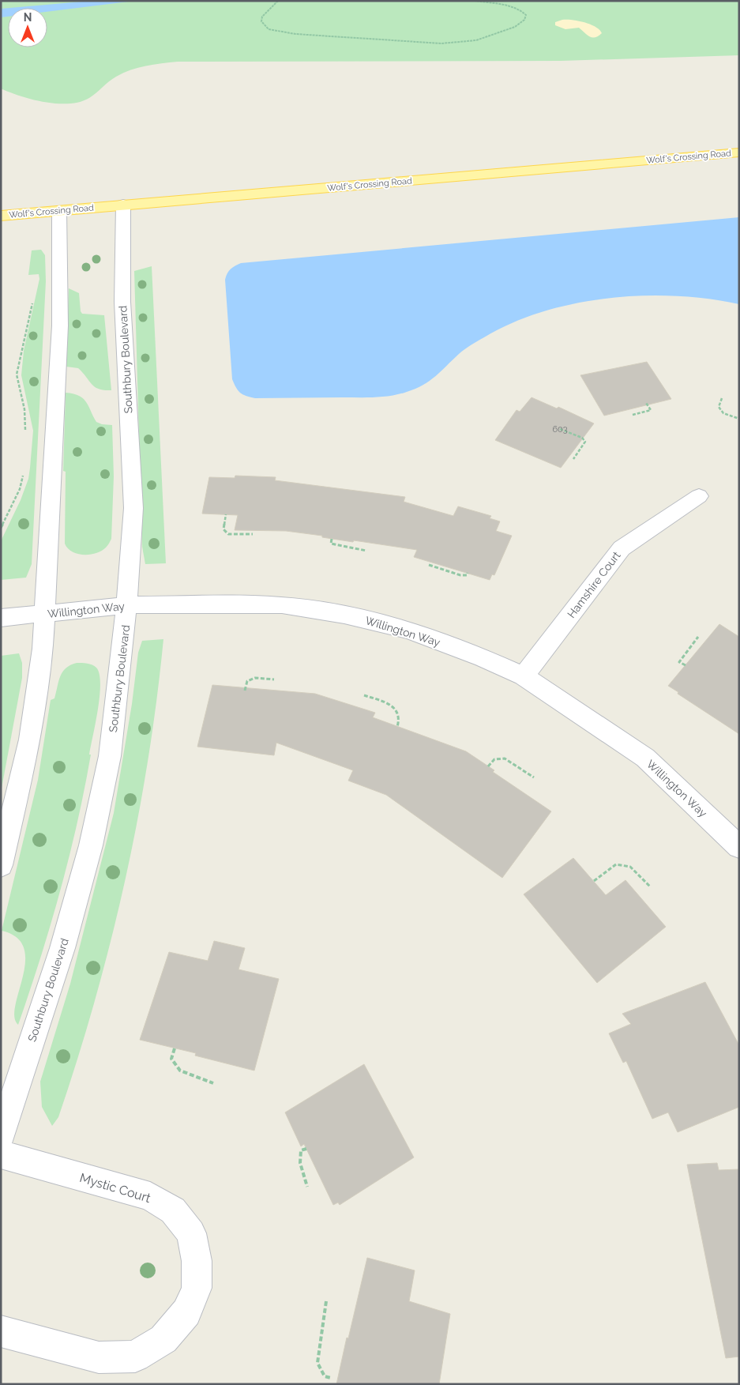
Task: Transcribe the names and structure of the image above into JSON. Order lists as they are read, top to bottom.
{
  "streets": {
    "main road": ["Wolf's Crossing Road"],
    "street": [
      "Southbury Boulevard",
      "Hamshire Court",
      "Willington Way",
      "Mystic Court"
    ]
  },
  "crossings": [
    ["Wolf's Crossing Road", "Southbury Boulevard"],
    ["Southbury Boulevard", "Willington Way"],
    ["Hamshire Court", "Willington Way"]
  ],
  "house_numbers": ["603"],
  "north": "top"
}
